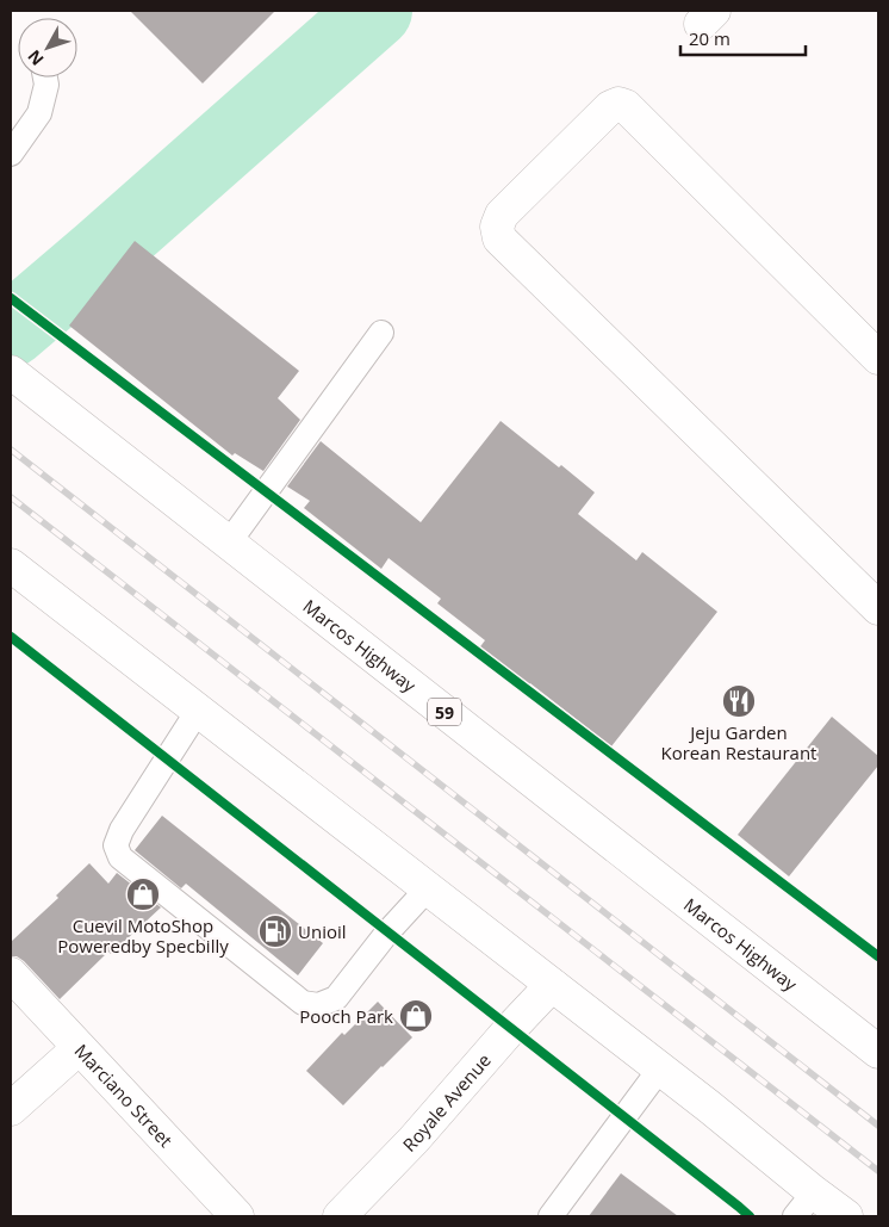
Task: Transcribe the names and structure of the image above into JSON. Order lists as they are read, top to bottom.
{
  "streets": {
    "main road": [
      "Marcos Highway",
      "59",
      "Marciano Street",
      "Royale Avenue"
    ]
  },
  "places": {
    "restaurant": ["Jeju Garden Korean Restaurant"],
    "shop": ["Cuevil MotoShop Poweredby Specbilly", "Pooch Park"],
    "fuel station": ["Unioil"]
  },
  "scale_bar": "20 m",
  "north": "bottom left"
}
